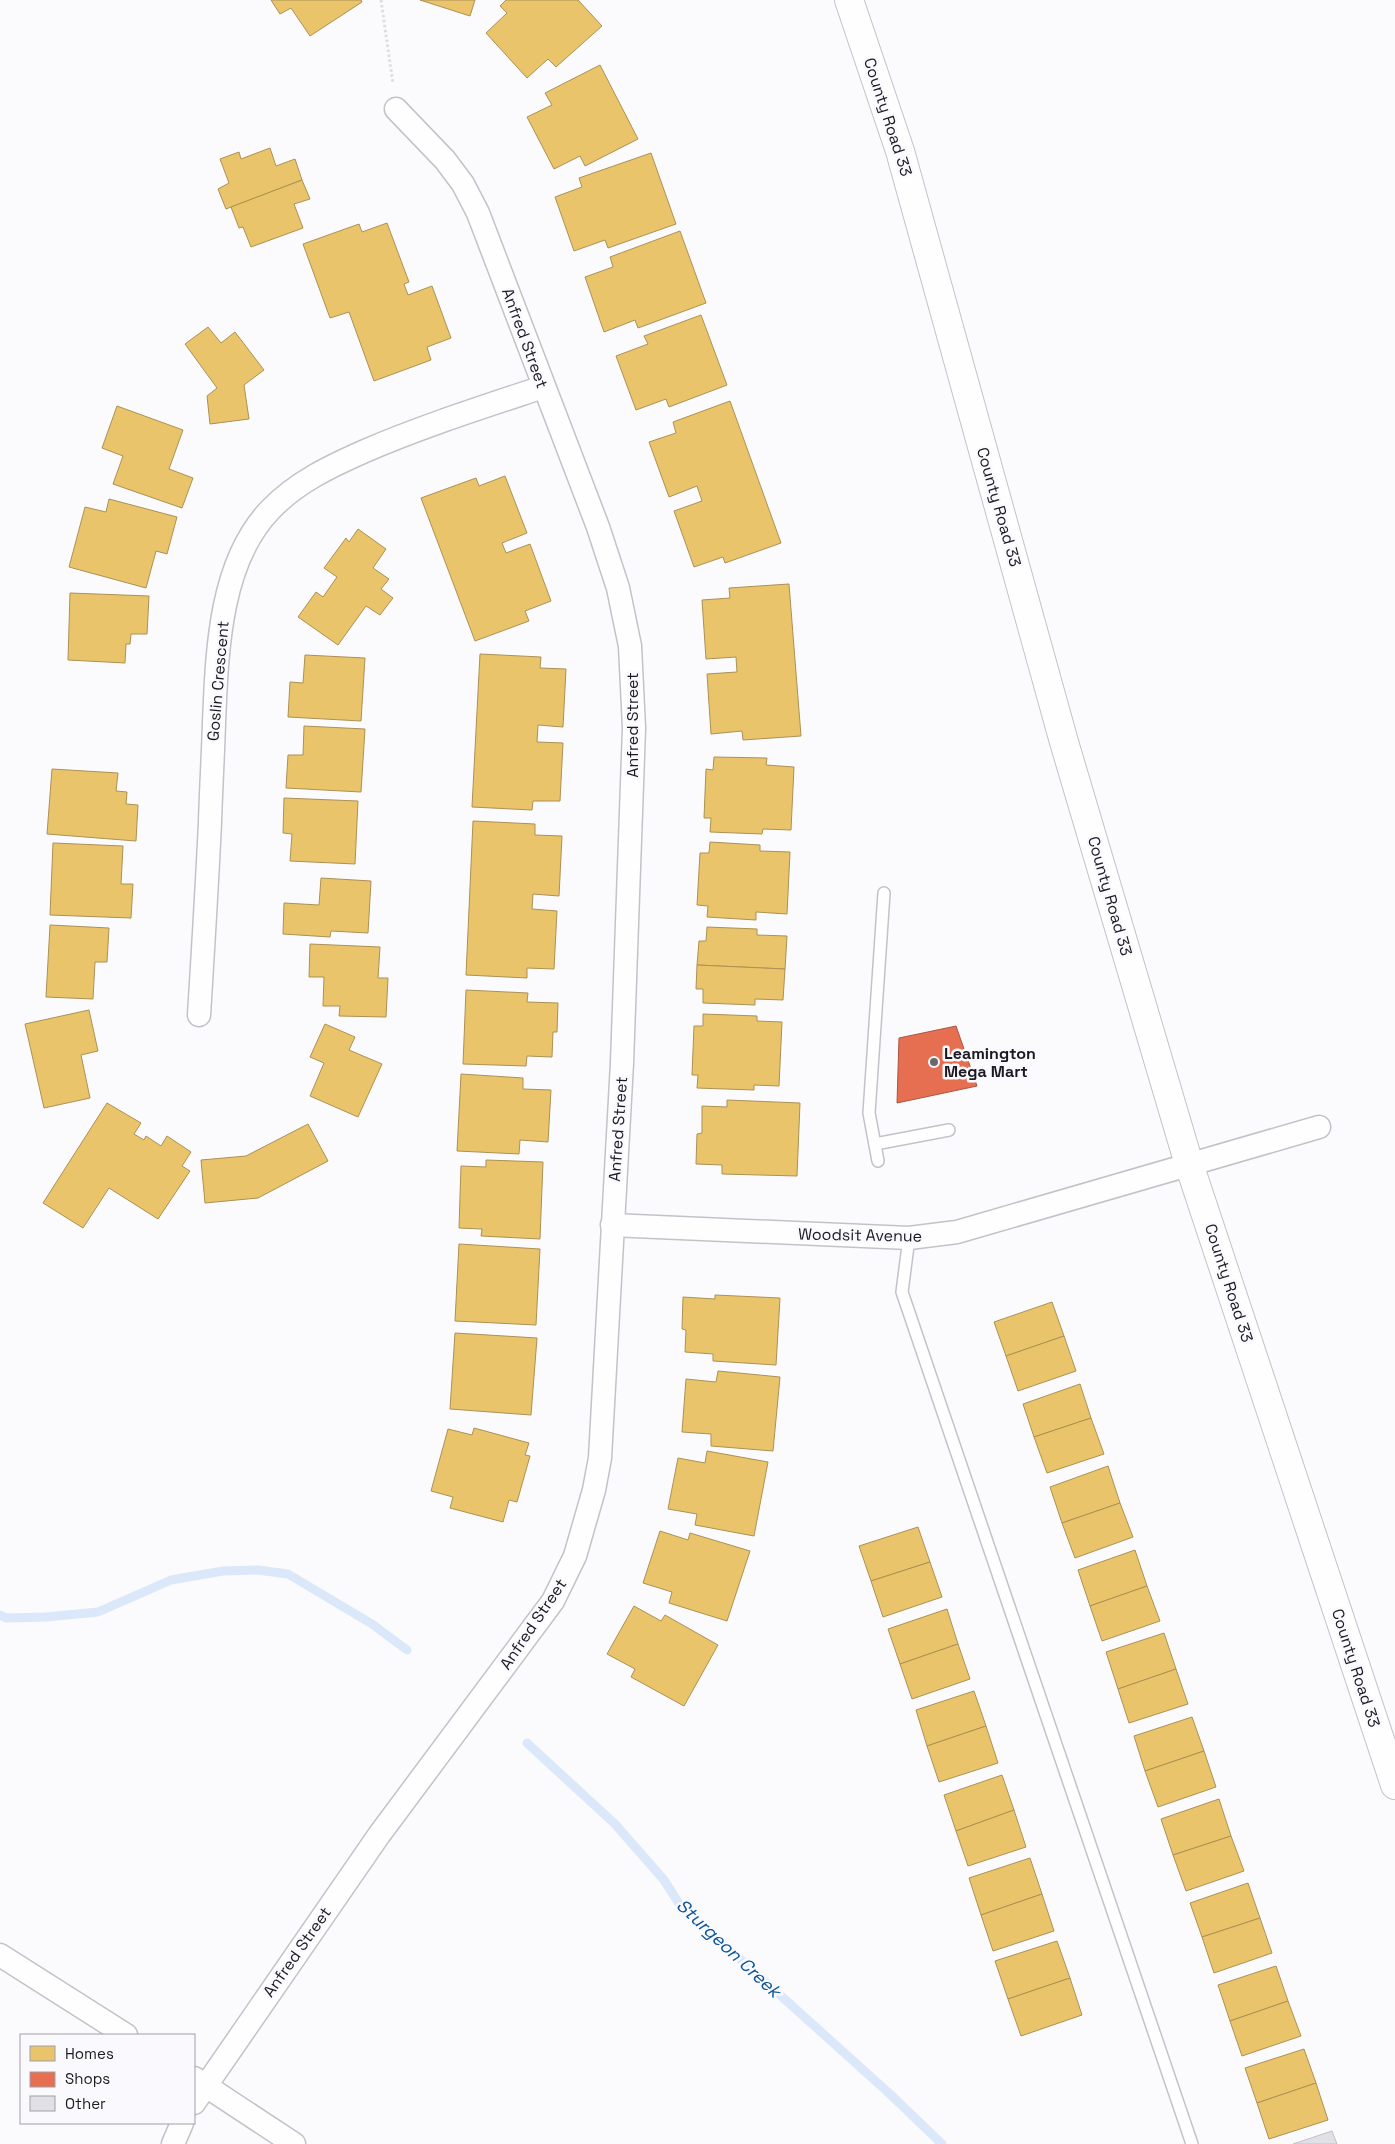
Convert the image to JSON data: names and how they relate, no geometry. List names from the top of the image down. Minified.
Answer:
{"streets":{"main road":["County Road 33"],"street":["Anfred Street","Goslin Crescent","Woodsit Avenue"]},"crossings":[["County Road 33","Woodsit Avenue"],["Anfred Street","Goslin Crescent"],["Anfred Street","Woodsit Avenue"]],"water":["Sturgeon Creek"],"places":["Leamington Mega Mart"],"legend":["Homes","Shops","Other"]}
